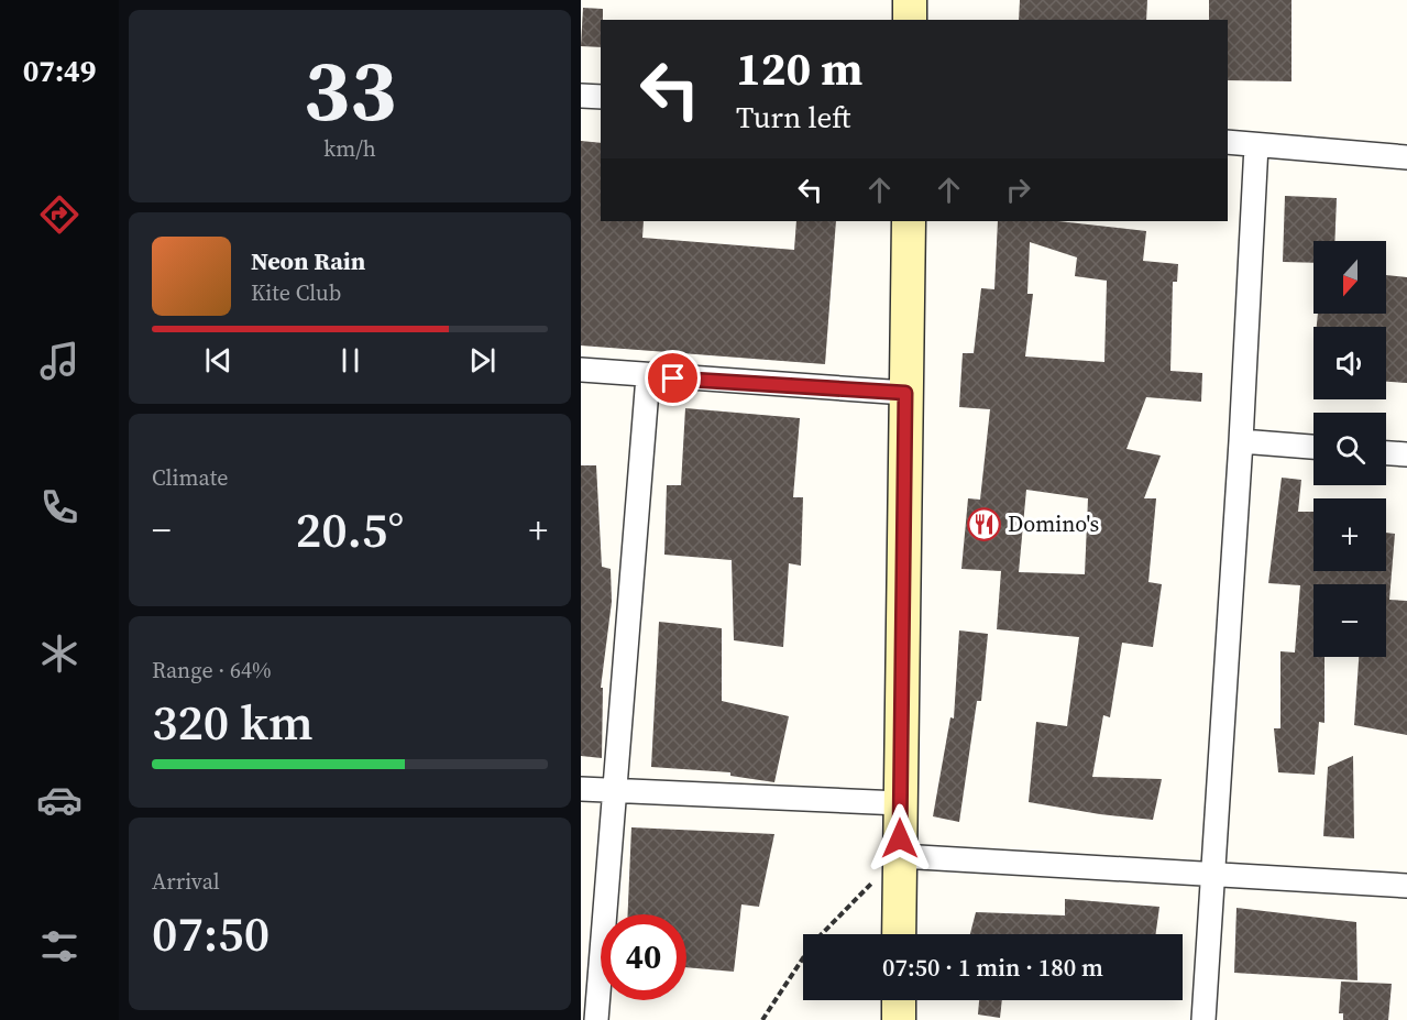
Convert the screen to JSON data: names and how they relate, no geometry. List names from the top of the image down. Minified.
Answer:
{"places":{"restaurant":["Domino's"]},"north":"bottom","page":{"tabs":"07:49","tile":[["33","km/h"],"Climate",["Range · 64%","320 km"],["Arrival","07:50"]],"turn":["120 m","Turn left"],"song":["Neon Rain","Kite Club"],"map_buttons":["+","−"],"heat":["−","20.5°","+"],"limit":"40","trip":"07:50 · 1 min · 180 m"}}
